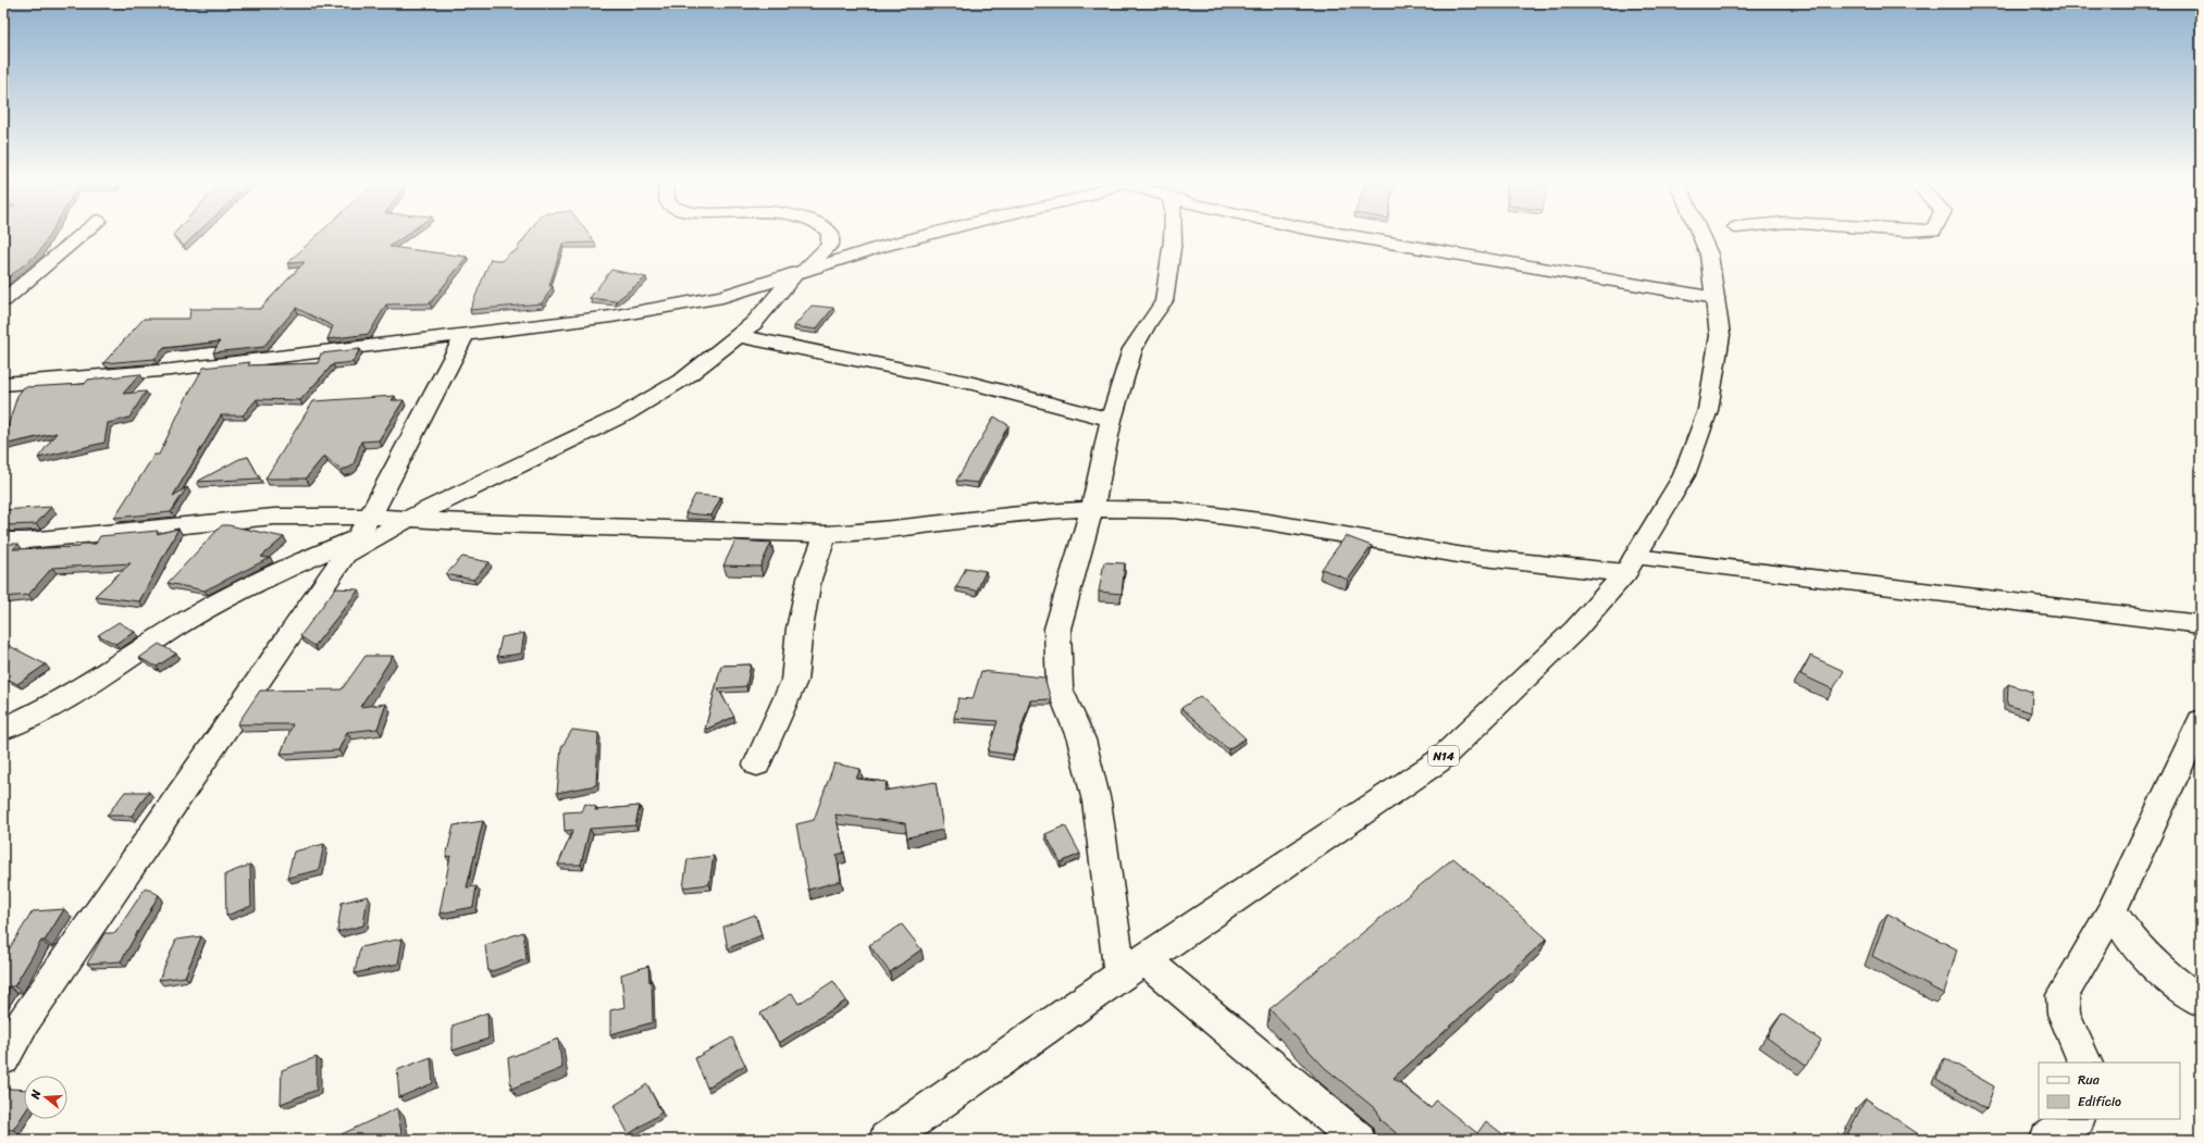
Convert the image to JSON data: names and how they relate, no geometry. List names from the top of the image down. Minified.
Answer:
{"streets":{"street":["N14"]},"legend":["Rua","Edifício"],"north":"left"}
